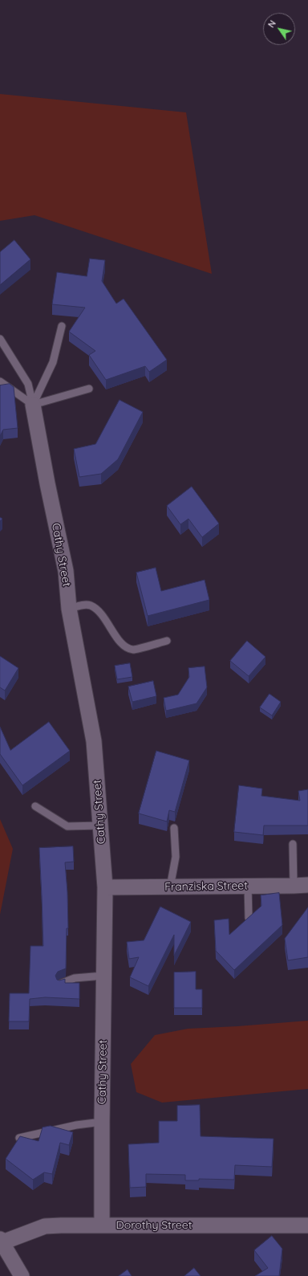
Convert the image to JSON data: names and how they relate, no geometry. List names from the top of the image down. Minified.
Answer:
{"streets":{"street":["Cathy Street","Franziska Street","Dorothy Street"]},"crossings":[["Cathy Street","Franziska Street"],["Cathy Street","Dorothy Street"]],"north":"top left"}
